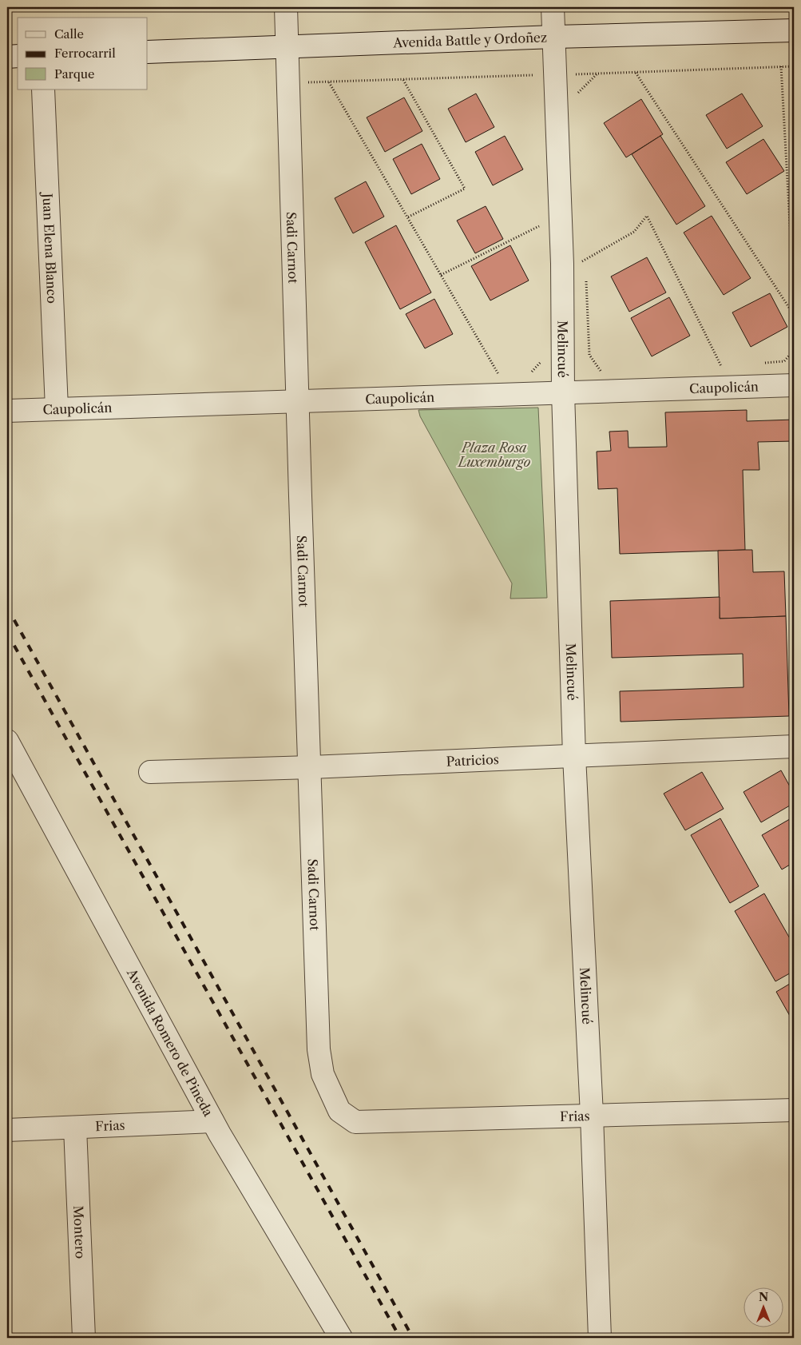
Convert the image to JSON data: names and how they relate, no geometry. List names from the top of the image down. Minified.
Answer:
{"streets":{"street":["Avenida Battle y Ordoñez","Sadi Carnot","Juan Elena Blanco","Melincué","Caupolicán","Patricios","Avenida Romero de Pineda","Frias","Montero"]},"crossings":[["Avenida Battle y Ordoñez","Sadi Carnot"],["Avenida Battle y Ordoñez","Melincué"],["Sadi Carnot","Caupolicán"],["Sadi Carnot","Patricios"],["Sadi Carnot","Frias"],["Juan Elena Blanco","Caupolicán"],["Melincué","Caupolicán"],["Melincué","Patricios"],["Melincué","Frias"],["Avenida Romero de Pineda","Frias"],["Frias","Montero"]],"parks":["Plaza Rosa Luxemburgo"],"legend":["Calle","Ferrocarril","Parque"],"north":"top"}
